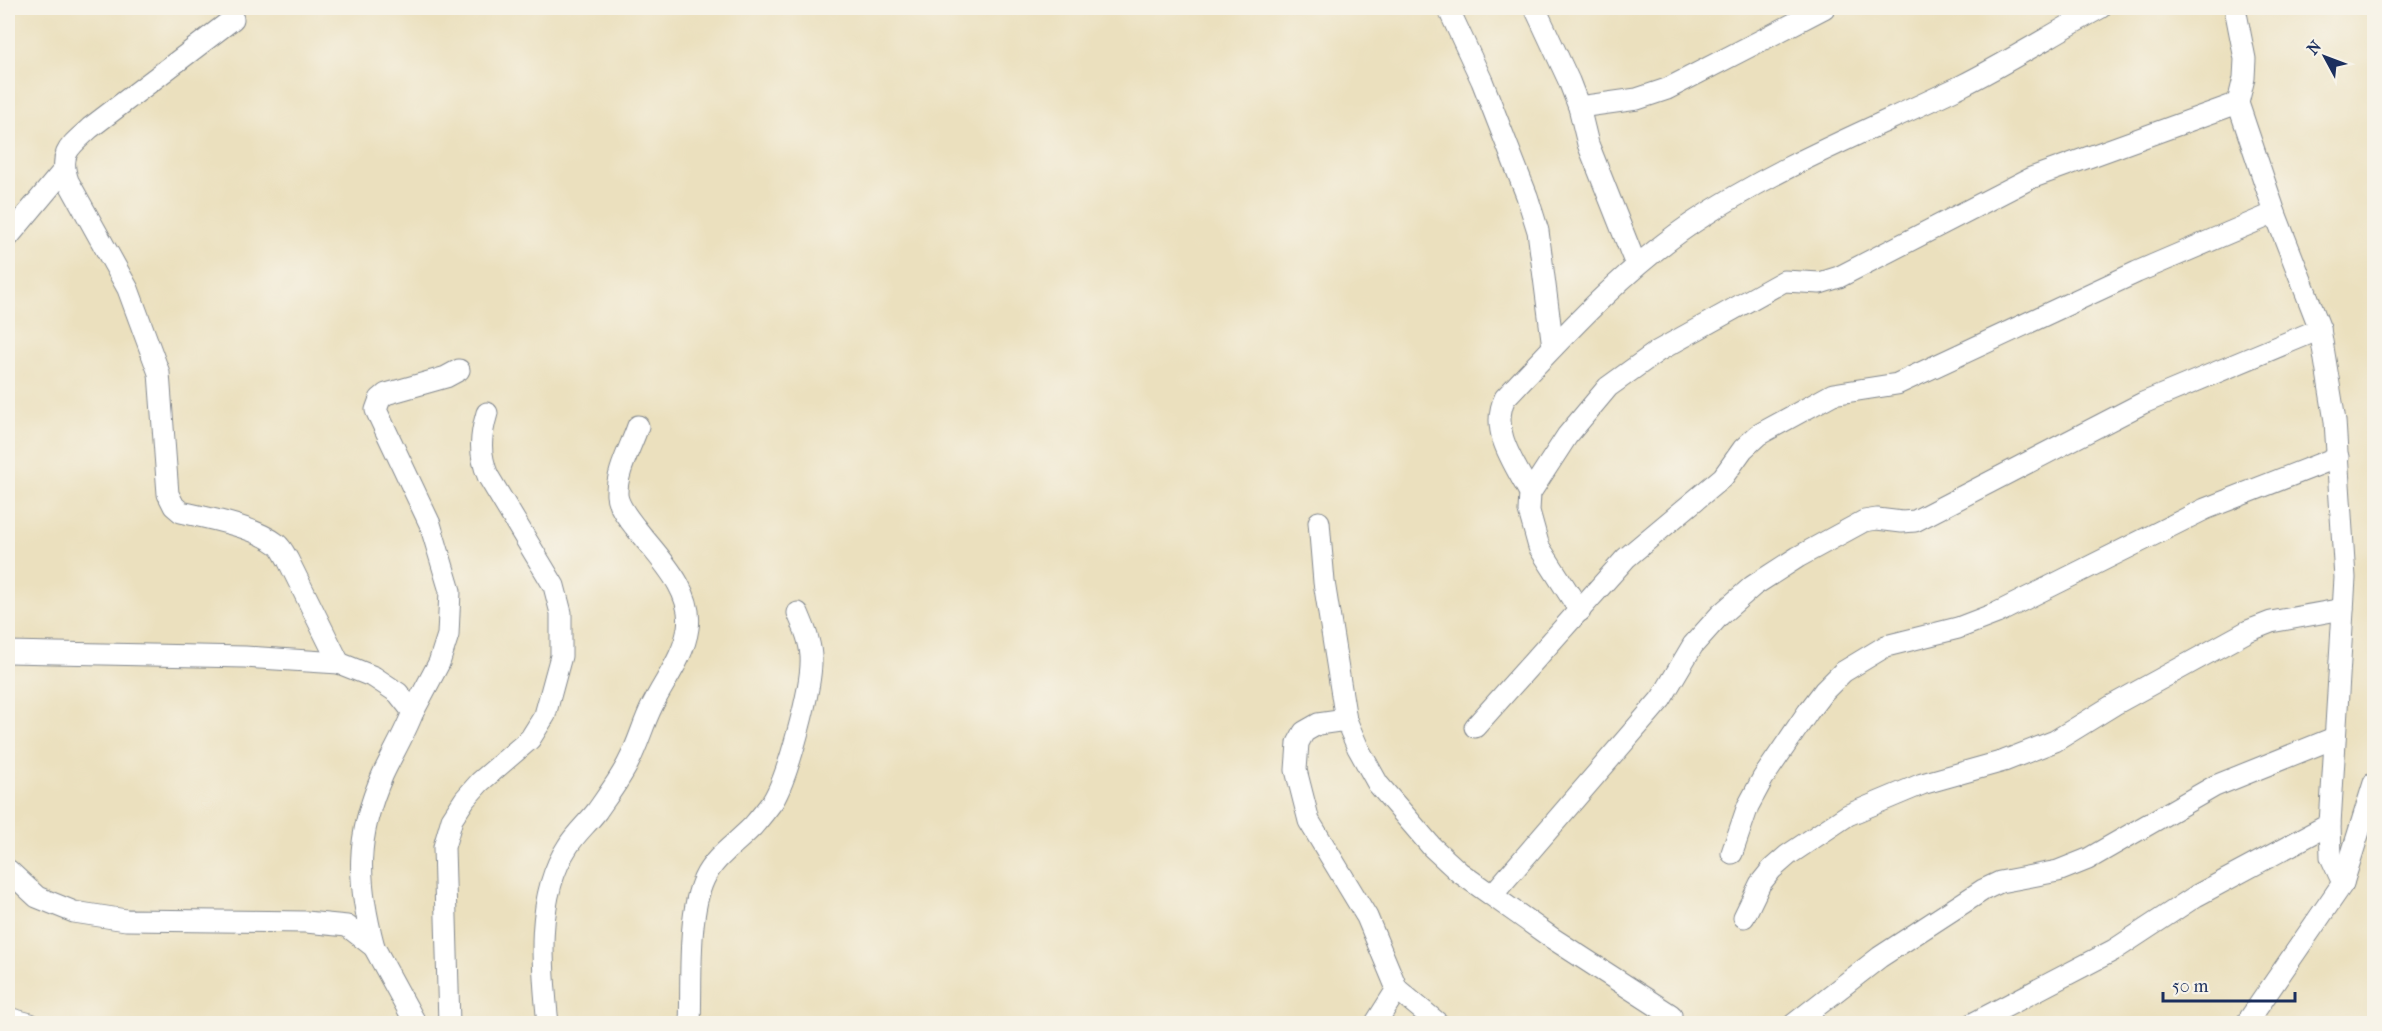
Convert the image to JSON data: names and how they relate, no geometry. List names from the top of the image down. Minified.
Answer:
{"scale_bar":"50 m","north":"top left"}
